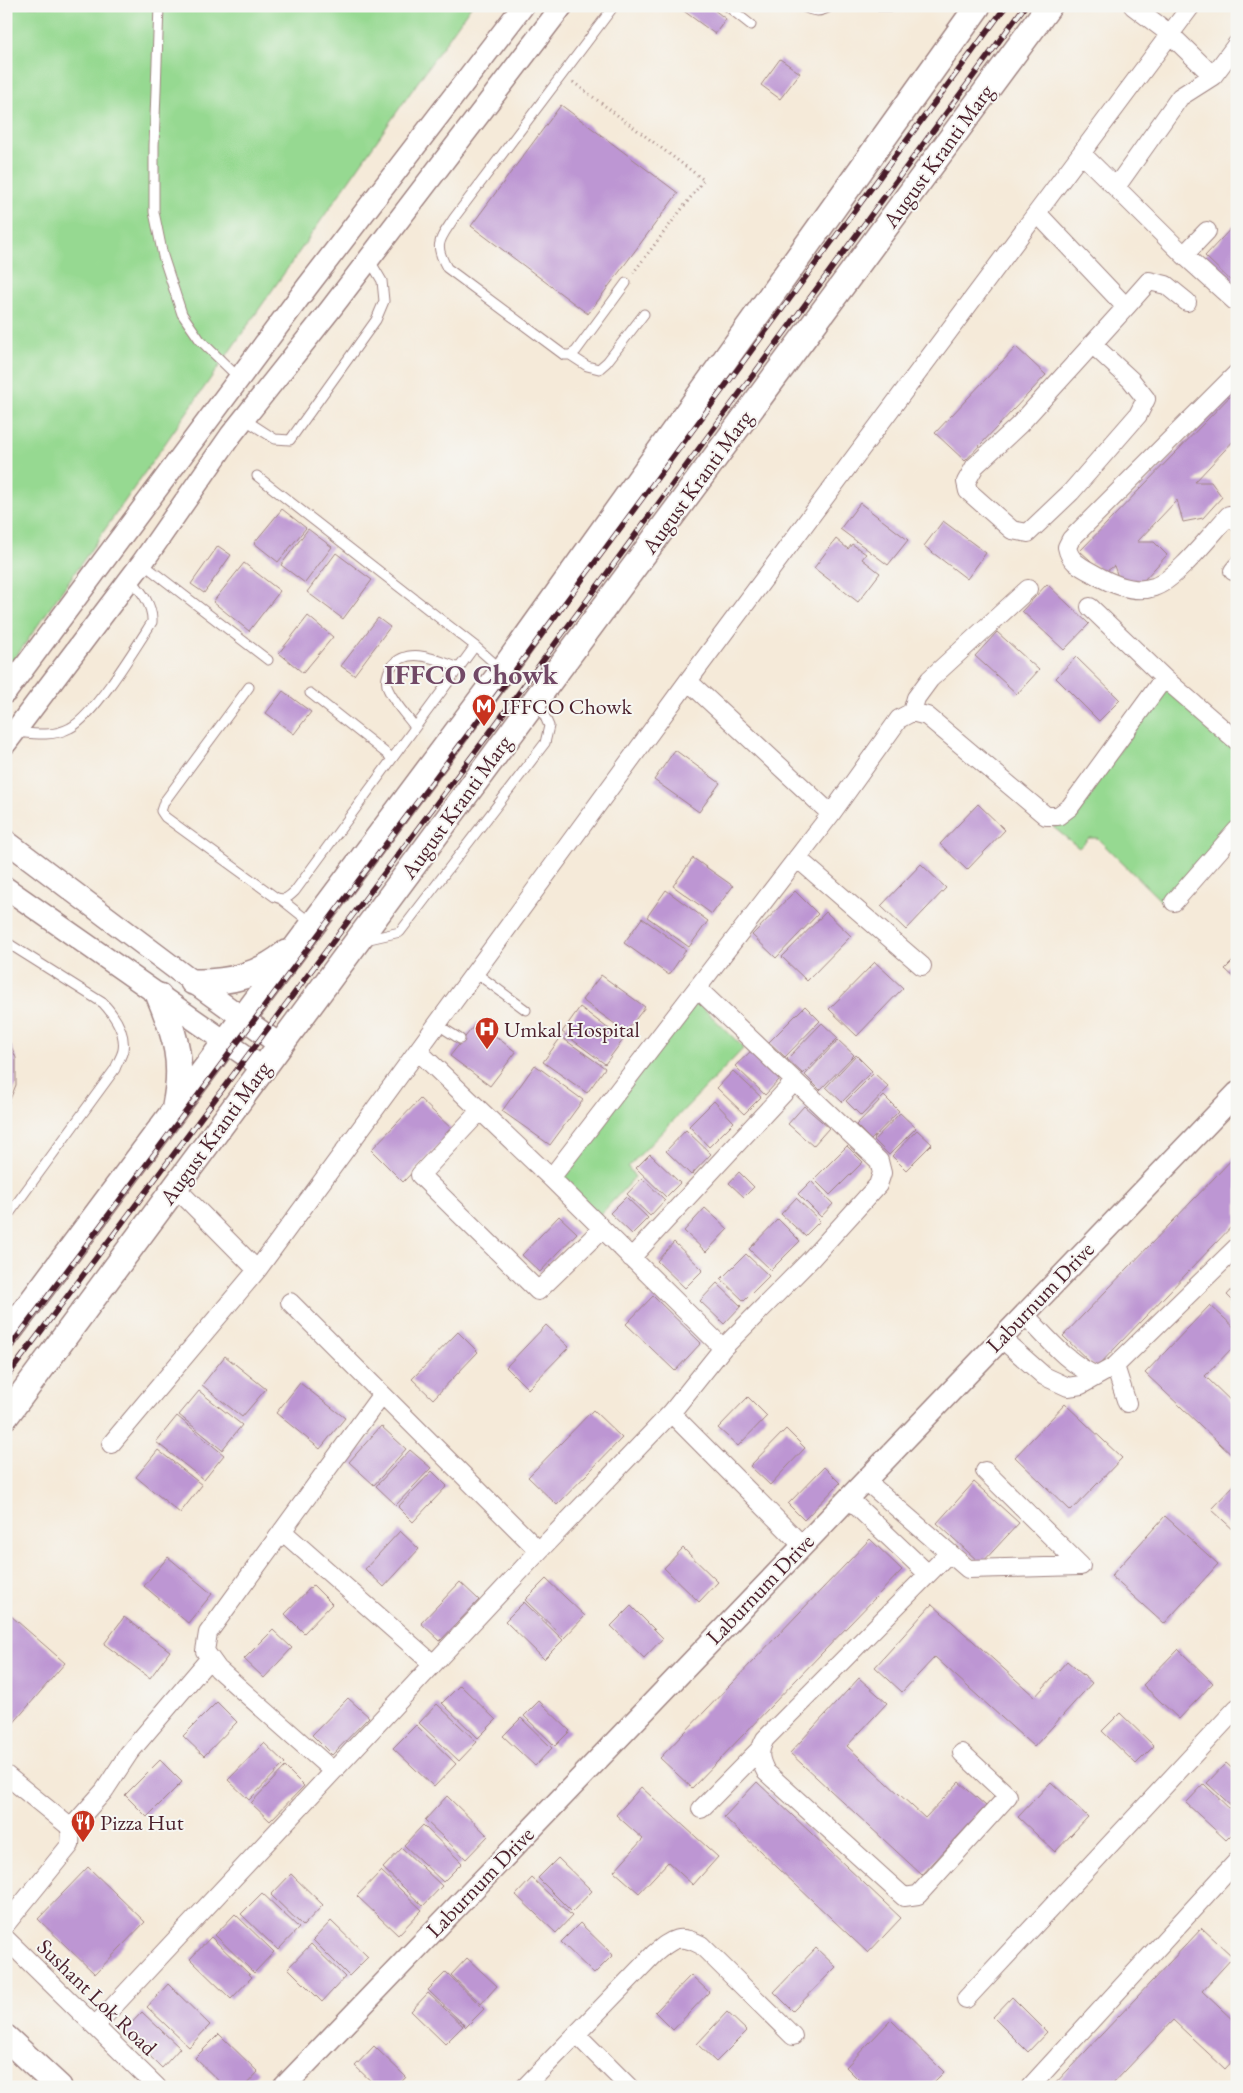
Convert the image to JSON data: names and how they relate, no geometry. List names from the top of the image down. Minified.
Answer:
{"streets":{"main road":["August Kranti Marg"],"street":["Laburnum Drive","Sushant Lok Road"]},"districts":["IFFCO Chowk"],"places":{"metro station":["IFFCO Chowk"],"hospital":["Umkal Hospital"],"restaurant":["Pizza Hut"]}}
